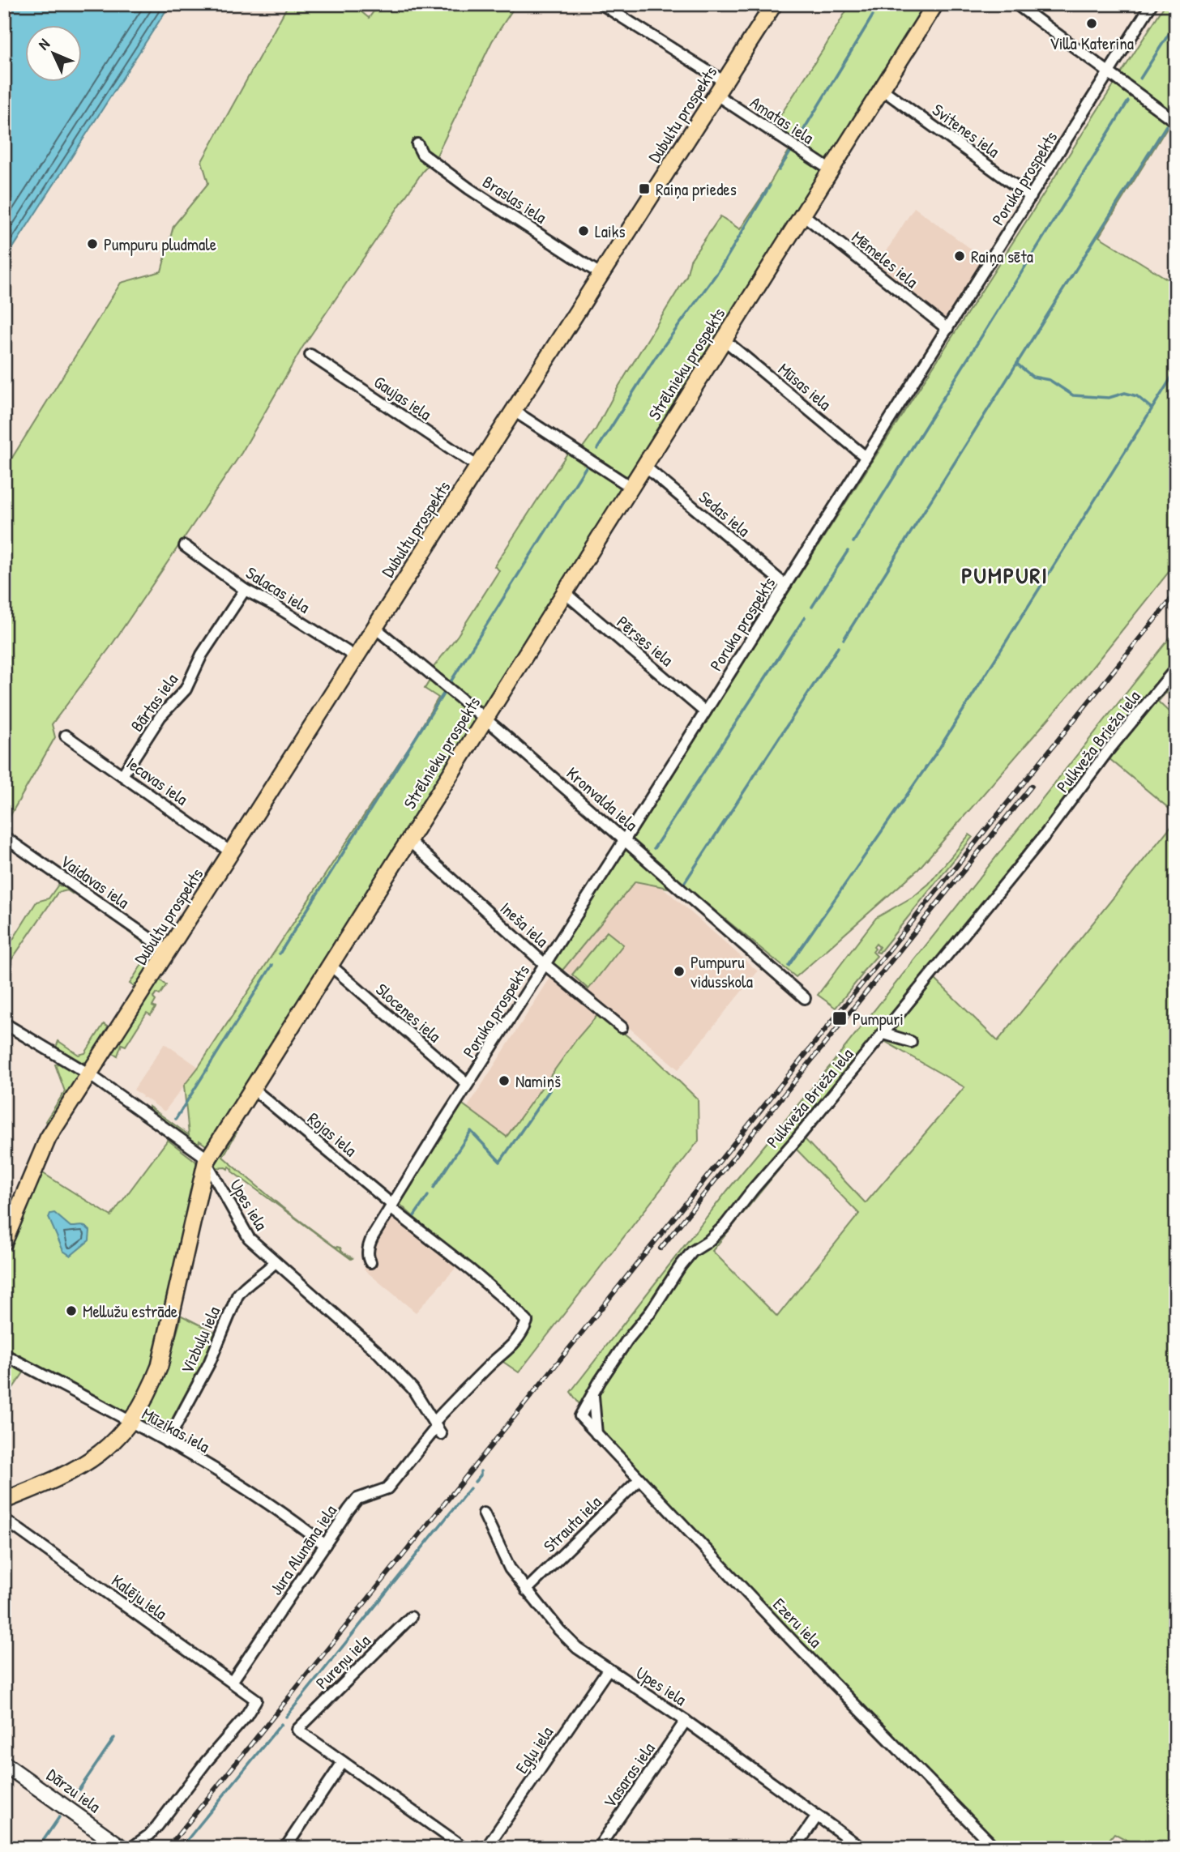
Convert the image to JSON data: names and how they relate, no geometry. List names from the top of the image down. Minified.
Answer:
{"streets":{"main road":["Dubultu prospekts","Strēlnieku prospekts","Dārzu iela"],"street":["Amatas iela","Svitenes iela","Poruka prospekts","Braslas iela","Mēmeles iela","Mūsas iela","Gaujas iela","Sedas iela","Salacas iela","Pērses iela","Bārtas iela","Pulkveža Brieža iela","Iecavas iela","Kronvalda iela","Vaidavas iela","Ineša iela","Slocenes iela","Rojas iela","Upes iela","Vizbuļu iela","Mūzikas iela","Strauta iela","Jura Alunāna iela","Kalēju iela","Ezeru iela","Pureņu iela","Egļu iela","Vasaras iela"]},"crossings":[["Dubultu prospekts","Amatas iela"],["Dubultu prospekts","Braslas iela"],["Dubultu prospekts","Gaujas iela"],["Dubultu prospekts","Salacas iela"],["Dubultu prospekts","Iecavas iela"],["Dubultu prospekts","Kronvalda iela"],["Dubultu prospekts","Vaidavas iela"],["Dubultu prospekts","Upes iela"],["Amatas iela","Strēlnieku prospekts"],["Svitenes iela","Poruka prospekts"],["Svitenes iela","Strēlnieku prospekts"],["Poruka prospekts","Mēmeles iela"],["Poruka prospekts","Mūsas iela"],["Poruka prospekts","Sedas iela"],["Poruka prospekts","Pērses iela"],["Poruka prospekts","Kronvalda iela"],["Poruka prospekts","Ineša iela"],["Poruka prospekts","Slocenes iela"],["Poruka prospekts","Rojas iela"],["Mēmeles iela","Strēlnieku prospekts"],["Strēlnieku prospekts","Mūsas iela"],["Strēlnieku prospekts","Sedas iela"],["Strēlnieku prospekts","Pērses iela"],["Strēlnieku prospekts","Kronvalda iela"],["Strēlnieku prospekts","Ineša iela"],["Strēlnieku prospekts","Slocenes iela"],["Strēlnieku prospekts","Rojas iela"],["Strēlnieku prospekts","Upes iela"],["Strēlnieku prospekts","Mūzikas iela"],["Salacas iela","Bārtas iela"],["Bārtas iela","Iecavas iela"],["Pulkveža Brieža iela","Ezeru iela"],["Rojas iela","Jura Alunāna iela"],["Upes iela","Vizbuļu iela"],["Upes iela","Strauta iela"],["Upes iela","Jura Alunāna iela"],["Upes iela","Egļu iela"],["Upes iela","Vasaras iela"],["Vizbuļu iela","Mūzikas iela"],["Mūzikas iela","Jura Alunāna iela"],["Strauta iela","Ezeru iela"],["Jura Alunāna iela","Kalēju iela"]],"districts":["PUMPURI"],"places":{"other":["Villa Katerina","Laiks","Pumpuru pludmale","Raiņa sēta","Pumpuru vidusskola","Namiņš","Mellužu estrāde"],"transit":["Raiņa priedes","Pumpuri"]},"north":"top left"}
